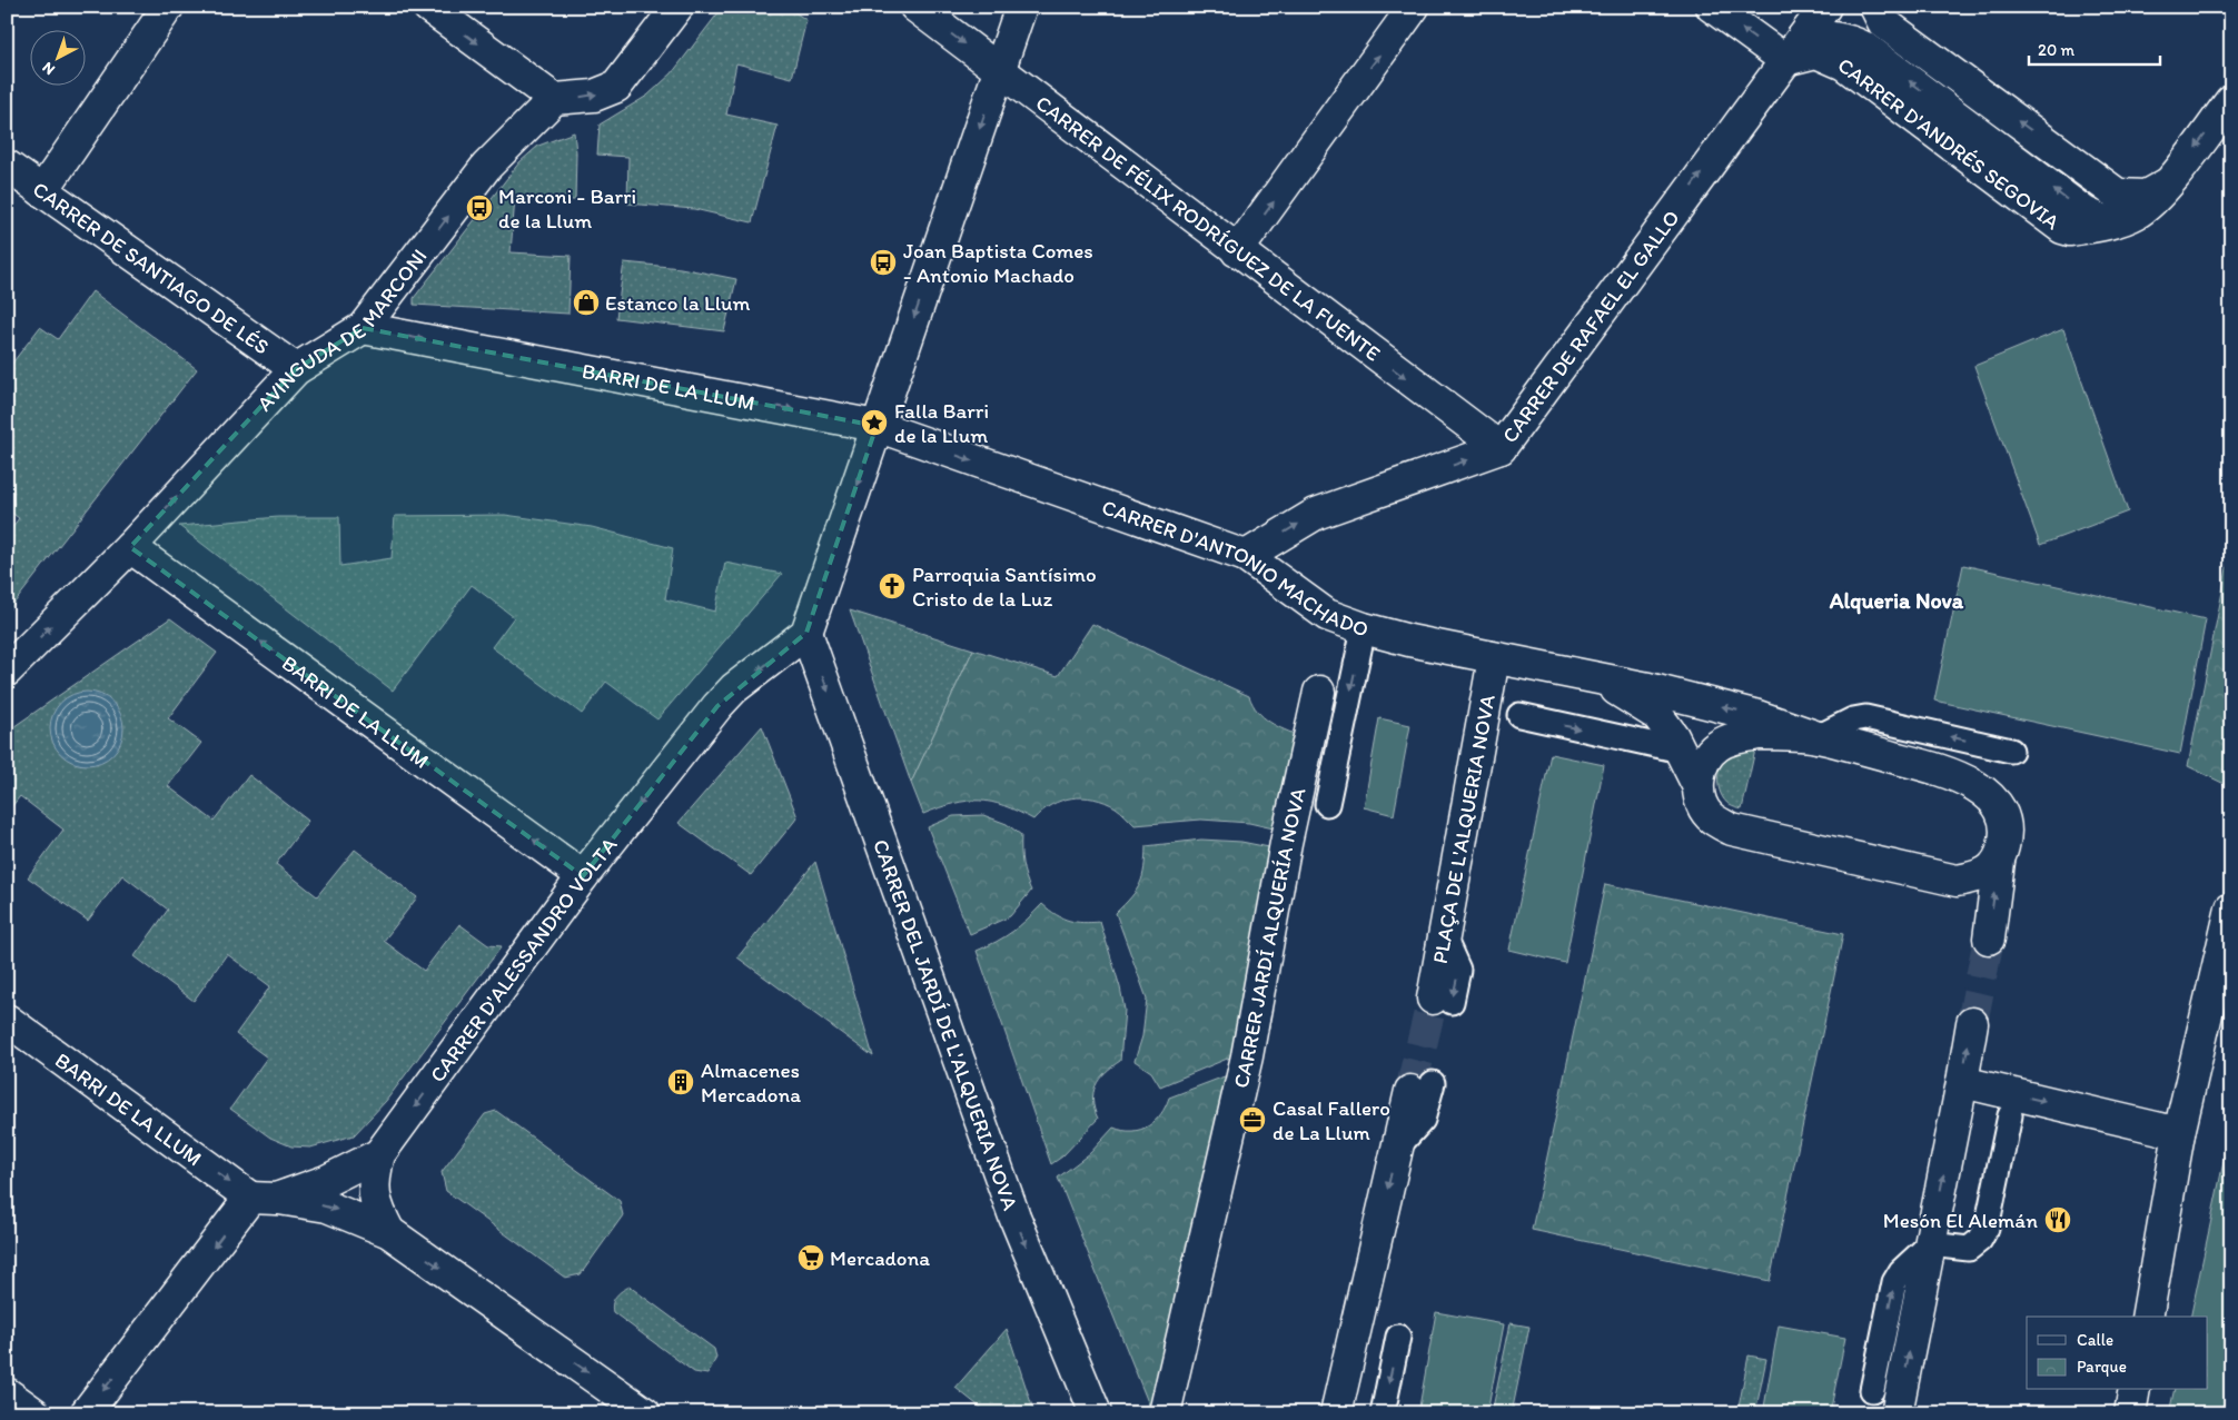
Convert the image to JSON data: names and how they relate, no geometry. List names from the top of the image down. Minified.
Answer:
{"streets":{"street":["CARRER D'ANDRÉS SEGOVIA","CARRER DE FÉLIX RODRÍGUEZ DE LA FUENTE","CARRER DE SANTIAGO DE LÉS","CARRER DE RAFAEL EL GALLO","AVINGUDA DE MARCONI","BARRI DE LA LLUM","CARRER D'ANTONIO MACHADO","PLAÇA DE L'ALQUERIA NOVA","CARRER JARDÍ ALQUERÍA NOVA","CARRER D'ALESSANDRO VOLTA","CARRER DEL JARDÍ DE L'ALQUERIA NOVA"]},"crossings":[["CARRER D'ANDRÉS SEGOVIA","CARRER DE RAFAEL EL GALLO"],["CARRER DE FÉLIX RODRÍGUEZ DE LA FUENTE","CARRER DE RAFAEL EL GALLO"],["CARRER DE SANTIAGO DE LÉS","AVINGUDA DE MARCONI"],["CARRER DE RAFAEL EL GALLO","CARRER D'ANTONIO MACHADO"],["AVINGUDA DE MARCONI","BARRI DE LA LLUM"],["BARRI DE LA LLUM","CARRER D'ANTONIO MACHADO"],["BARRI DE LA LLUM","CARRER D'ALESSANDRO VOLTA"],["CARRER D'ANTONIO MACHADO","PLAÇA DE L'ALQUERIA NOVA"],["CARRER D'ALESSANDRO VOLTA","CARRER DEL JARDÍ DE L'ALQUERIA NOVA"]],"one_way":["CARRER DE FÉLIX RODRÍGUEZ DE LA FUENTE","CARRER DE RAFAEL EL GALLO","AVINGUDA DE MARCONI","PLAÇA DE L'ALQUERIA NOVA","CARRER D'ALESSANDRO VOLTA","CARRER DEL JARDÍ DE L'ALQUERIA NOVA"],"districts":["Alqueria Nova"],"places":{"bus stop":["Marconi - Barri de la Llum","Joan Baptista Comes - Antonio Machado"],"shop":["Estanco la Llum"],"place":["Falla Barri de la Llum"],"church":["Parroquia Santísimo Cristo de la Luz"],"building":["Almacenes Mercadona"],"office":["Casal Fallero de La Llum"],"restaurant":["Mesón El Alemán"],"supermarket":["Mercadona"]},"legend":["Calle","Parque"],"scale_bar":"20 m","north":"bottom left"}
